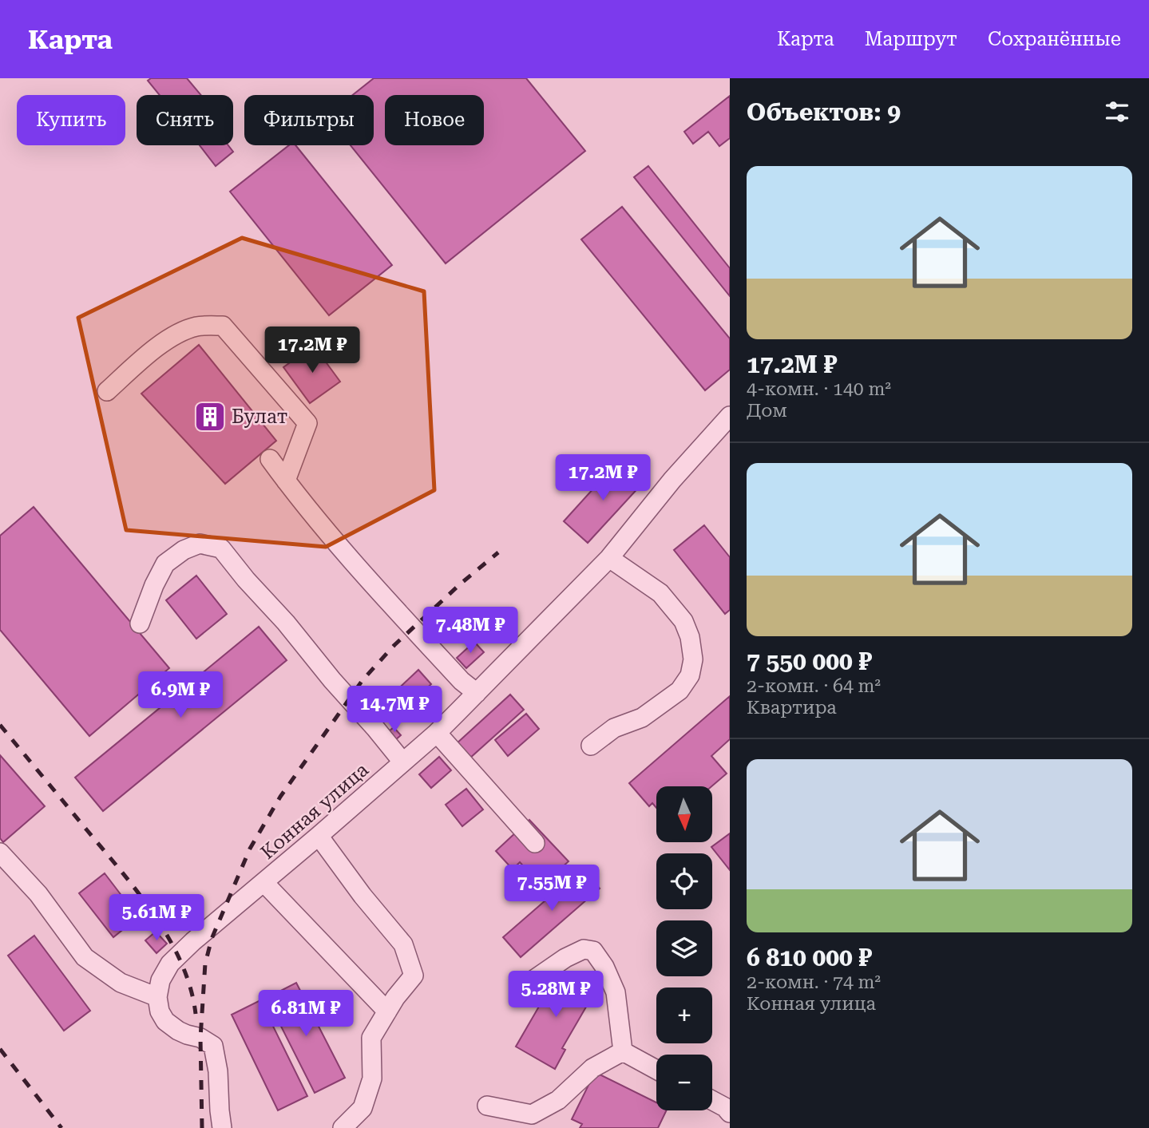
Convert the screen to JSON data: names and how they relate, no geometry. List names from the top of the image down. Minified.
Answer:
{"streets":{"street":["Конная улица"]},"places":{"building":["Булат"]},"north":"bottom","page":{"header":"Карта","nav":["Карта","Маршрут","Сохранённые"],"heading":"Объектов: 9","chip":["Купить","Снять","Фильтры","Новое"],"list":[{"name":"17.2M ₽","note":"4-комн. · 140 m² · Дом"},{"name":"7 550 000 ₽","note":"2-комн. · 64 m² · Квартира"},{"name":"6 810 000 ₽","note":"2-комн. · 74 m² · Конная улица"}],"price":["17.2M ₽","17.2M ₽","7.48M ₽","6.9M ₽","14.7M ₽","7.55M ₽","5.61M ₽","5.28M ₽","6.81M ₽"],"map_buttons":["+","−"]}}
